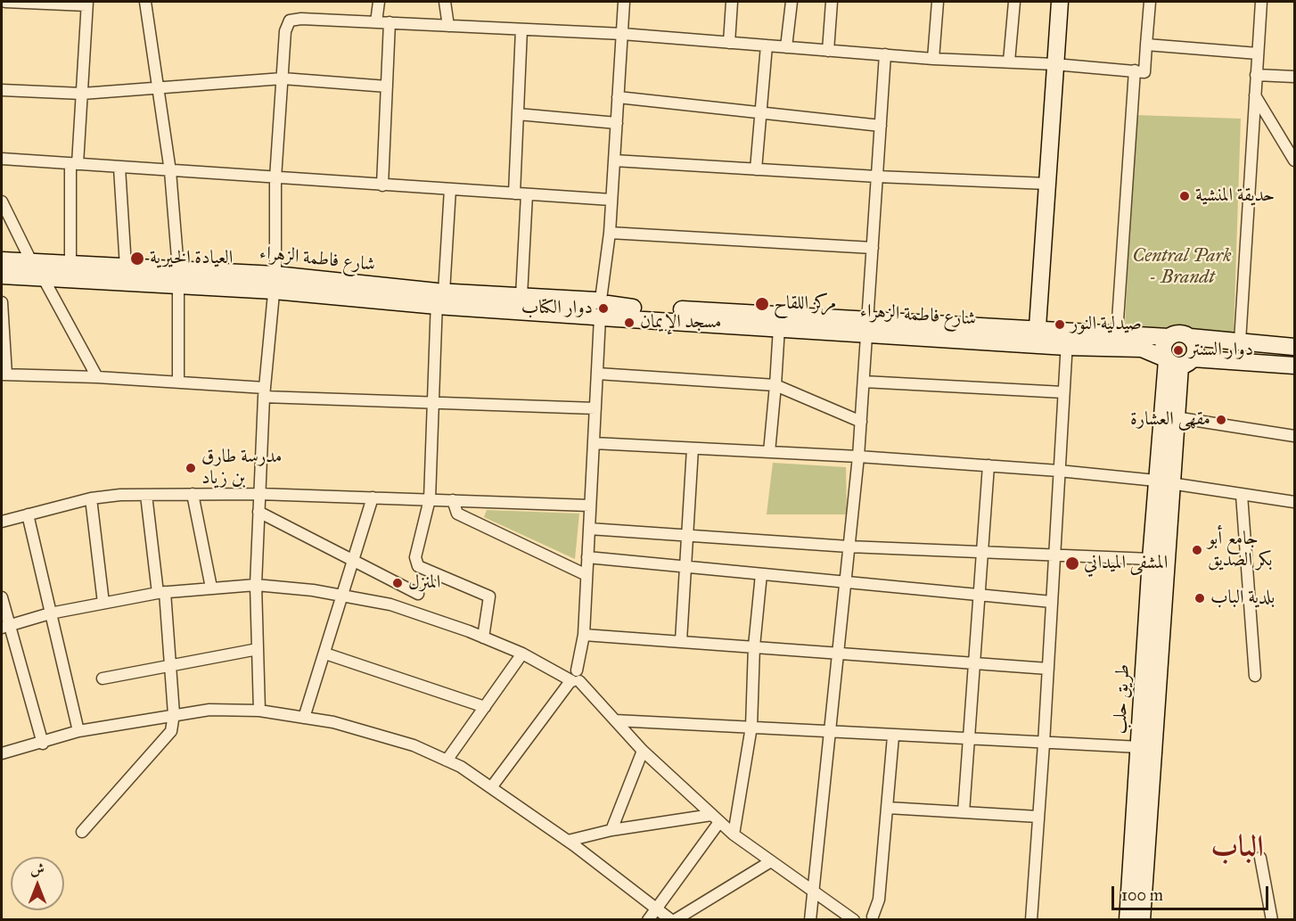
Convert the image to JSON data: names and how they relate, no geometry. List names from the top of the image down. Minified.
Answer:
{"streets":{"main road":["شارع فاطمة الزهراء","طريق حلب"]},"districts":["الباب"],"parks":["Central Park - Brandt"],"places":["حديقة المنشية","العيادة الخيرية","مركز اللقاح","دوار الكتاب","مسجد الإيمان","صيدلية النور","دوار السنتر","مقهى العشارة","مدرسة طارق بن زياد","جامع أبو بكر الصديق","المشفى الميداني","المنزل","بلدية الباب"],"scale_bar":"100 m","north":"top"}
